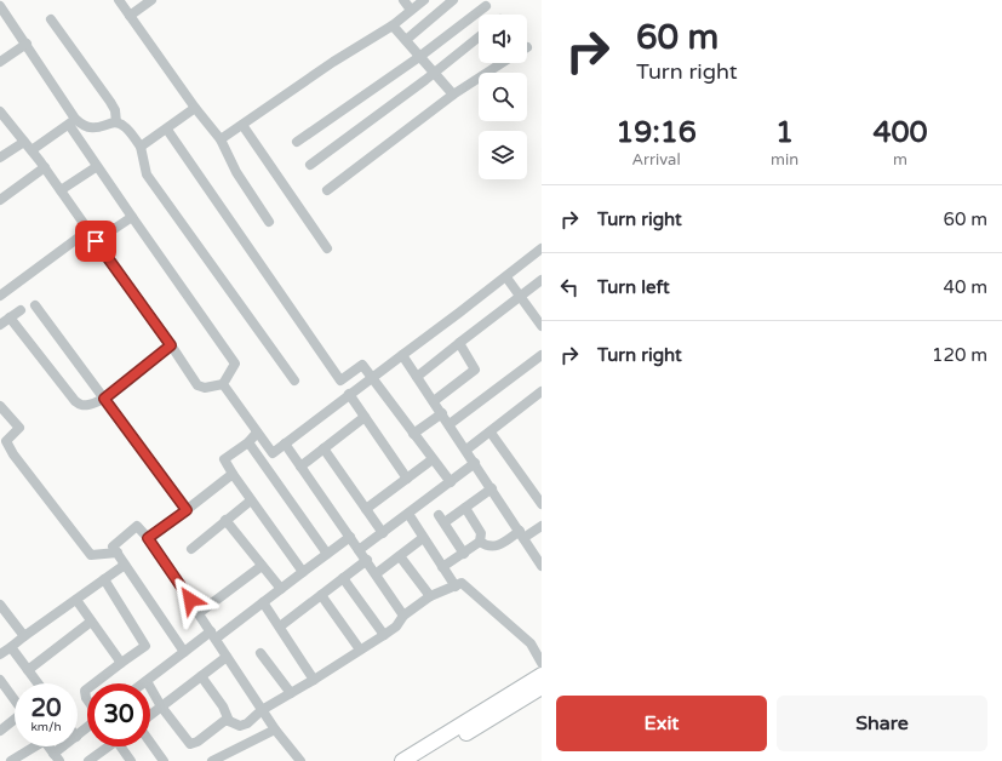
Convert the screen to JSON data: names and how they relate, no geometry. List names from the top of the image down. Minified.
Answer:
{"page":{"turn":["60 m","Turn right"],"eta":["19:16","Arrival","1","min","400","m"],"list":[{"name":"Turn right","value":"60 m"},{"name":"Turn left","value":"40 m"},{"name":"Turn right","value":"120 m"}],"speed":"20 km/h","limit":"30","buttons":["Exit","Share"]}}
